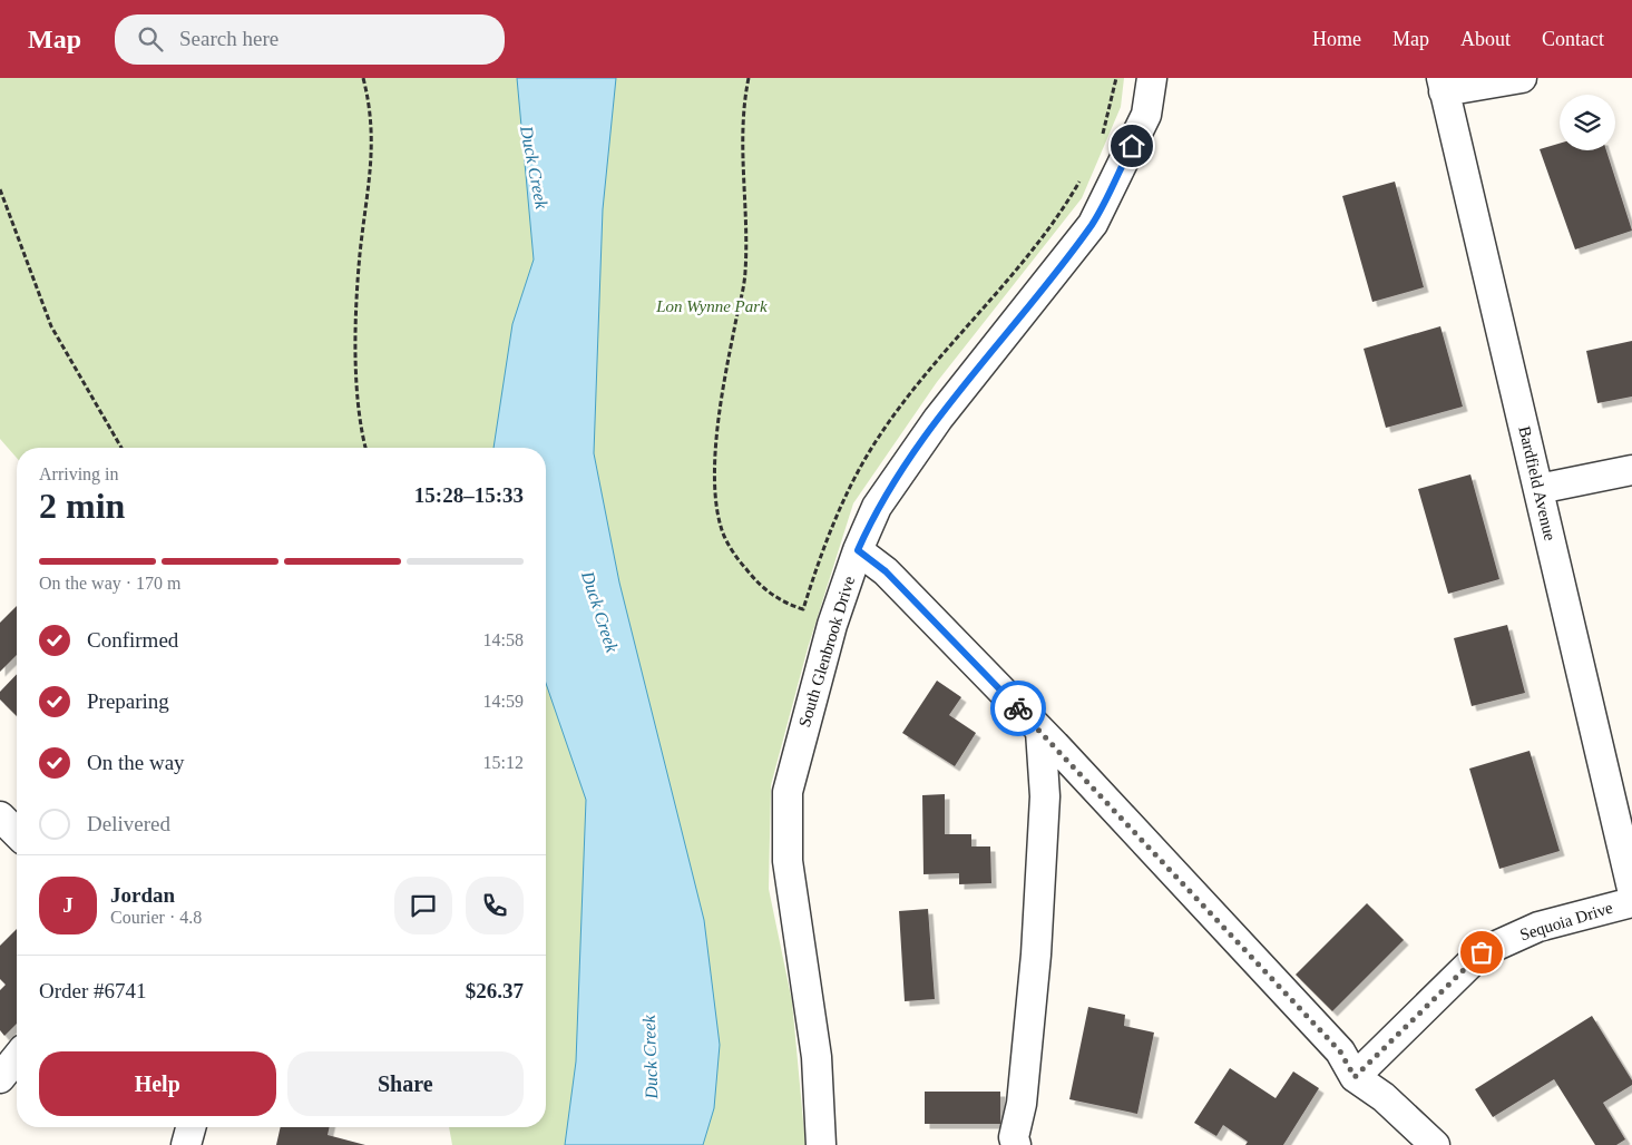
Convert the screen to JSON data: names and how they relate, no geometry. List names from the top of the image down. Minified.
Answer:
{"streets":{"street":["Bardfield Avenue","South Glenbrook Drive","Sequoia Drive"]},"water":["Duck Creek"],"parks":["Lon Wynne Park"],"page":{"header":"Map","search":"Search here","nav":["Home","Map","About","Contact"],"heading":["2 min","Arriving in","15:28–15:33"],"panel":["Jordan","Courier · 4.8","Order #6741","$26.37"],"bar":"On the way · 170 m","list":[["Confirmed","14:58"],["Preparing","14:59"],["On the way","15:12"],"Delivered"],"round":"J","buttons":["Help","Share"]}}
